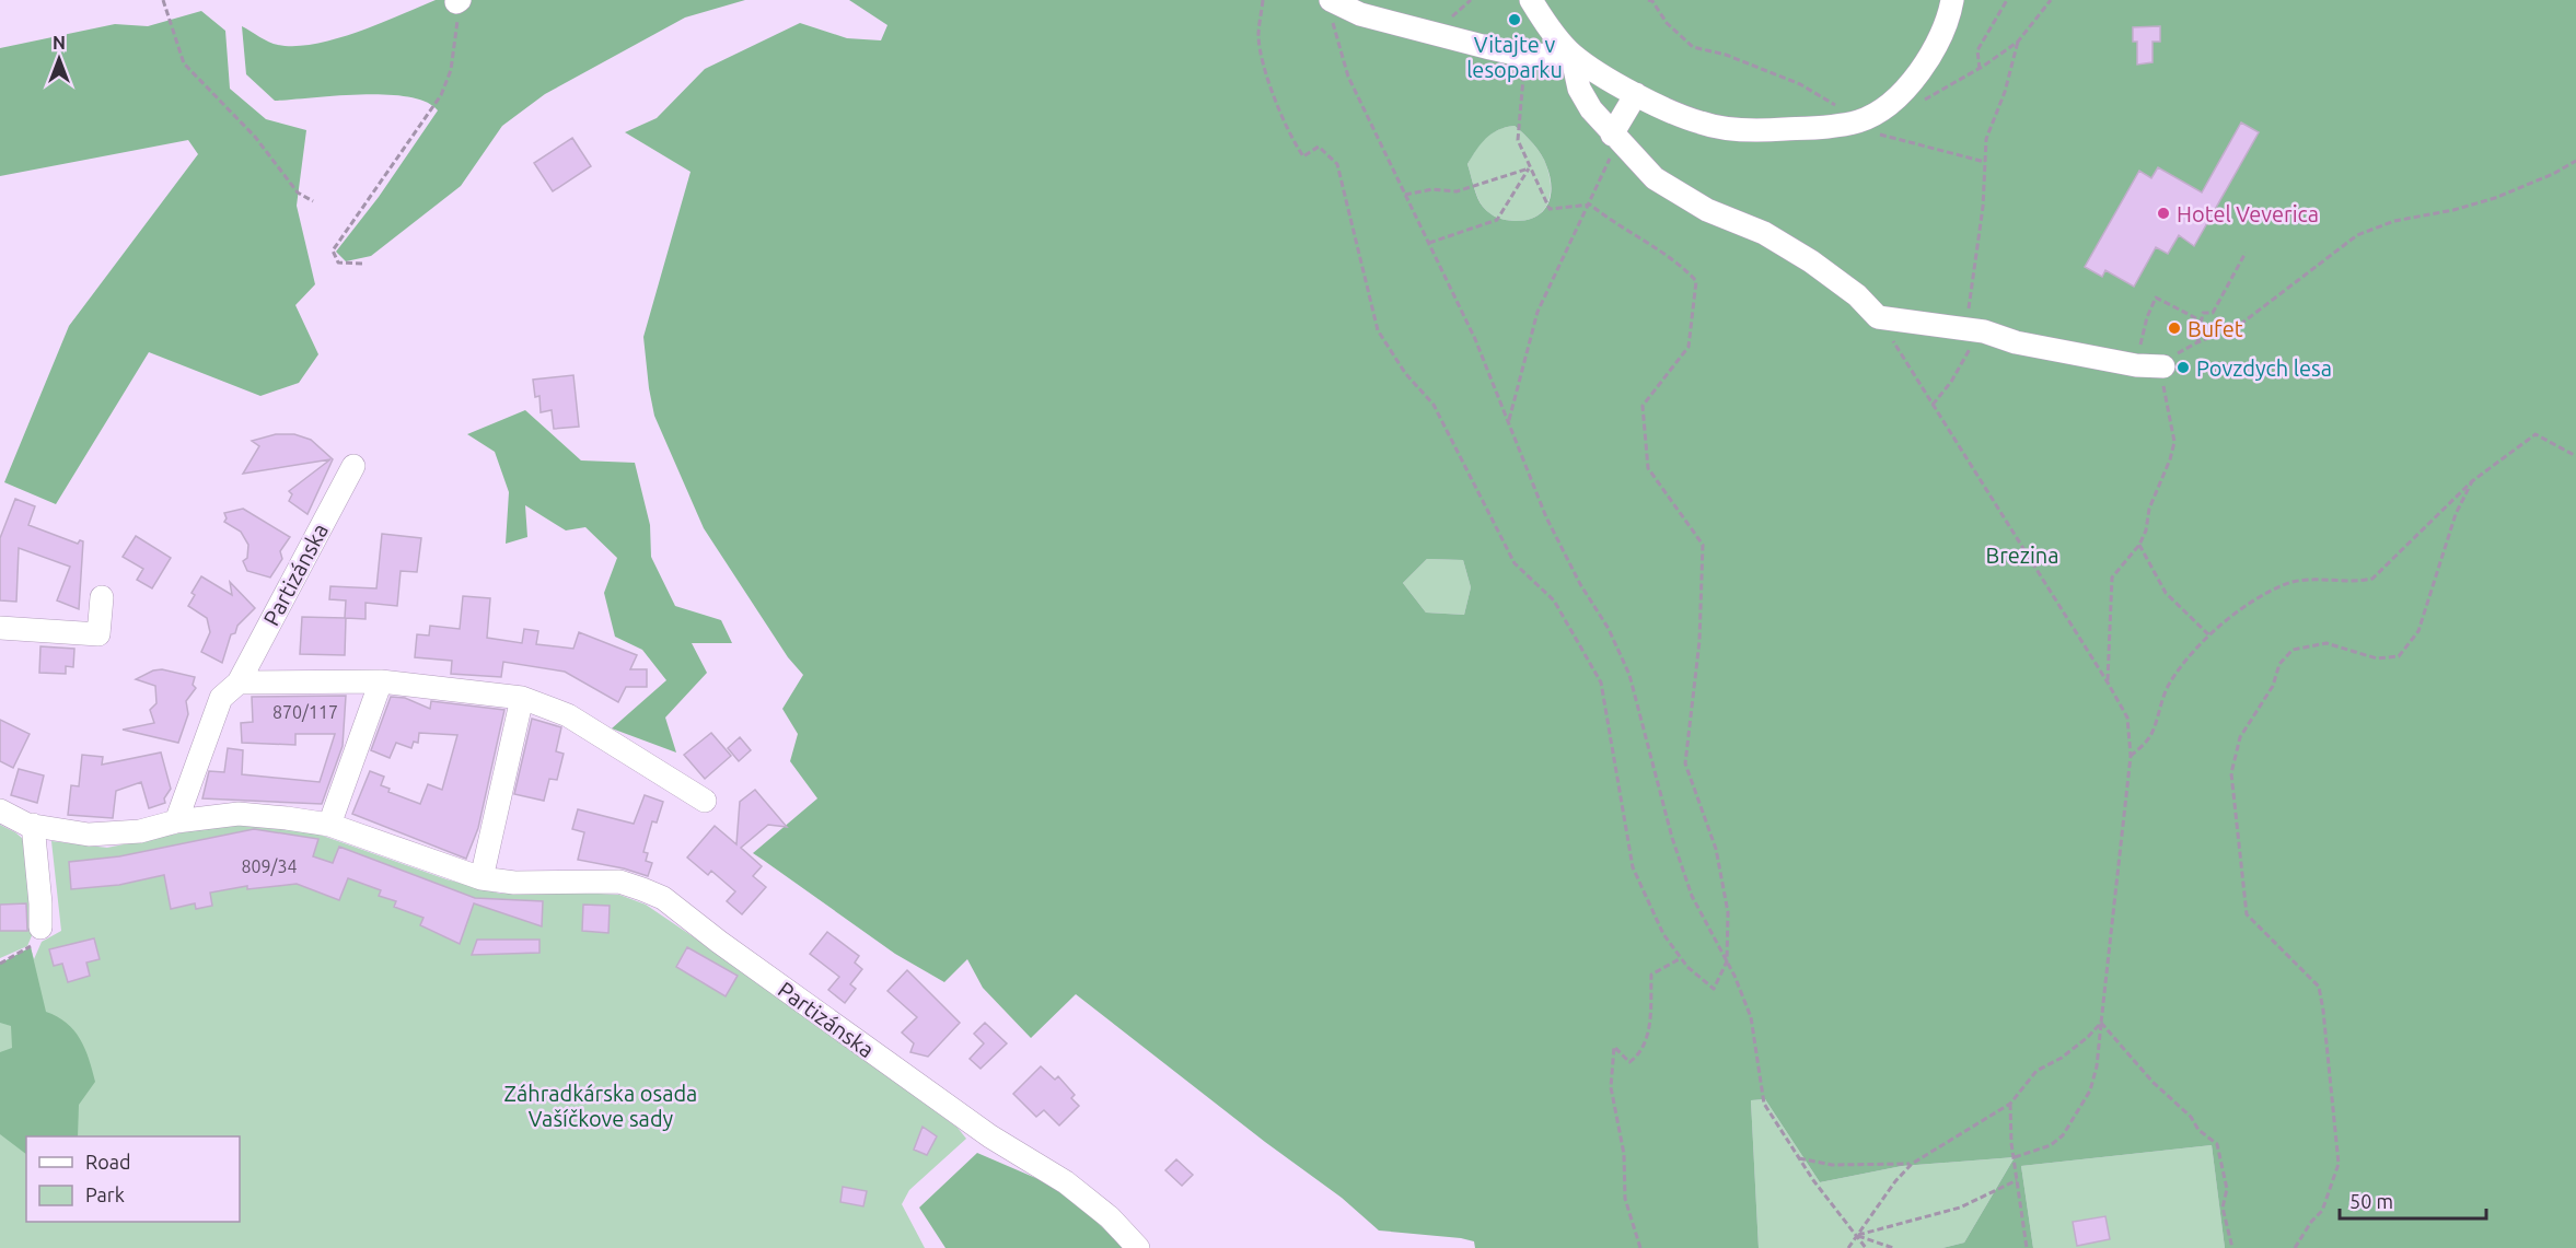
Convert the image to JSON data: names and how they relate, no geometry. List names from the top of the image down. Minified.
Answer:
{"streets":{"street":["Partizánska"]},"parks":["Brezina","Záhradkárska osada Vašíčkove sady"],"places":["Vitajte v lesoparku","Hotel Veverica","Bufet","Povzdych lesa"],"house_numbers":["870/117","809/34"],"legend":["Road","Park"],"scale_bar":"50 m","north":"top"}
